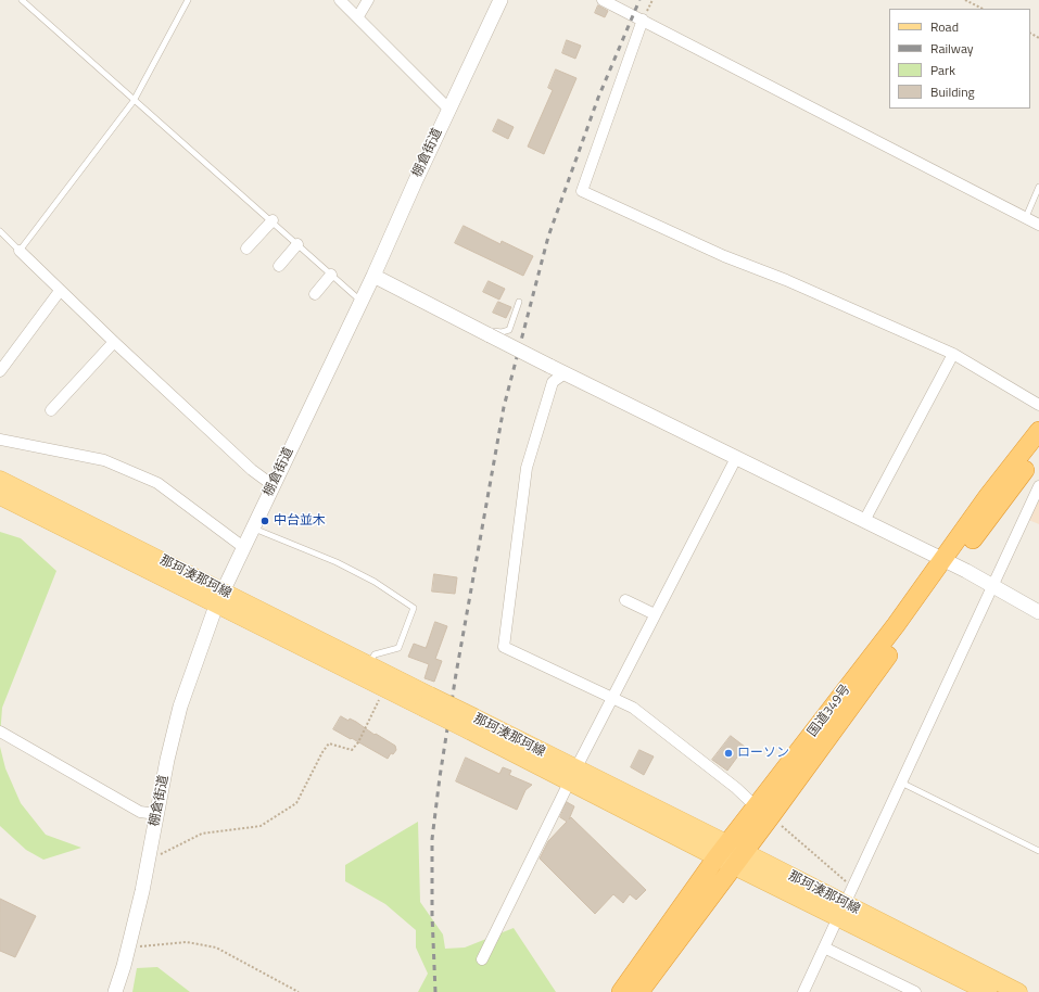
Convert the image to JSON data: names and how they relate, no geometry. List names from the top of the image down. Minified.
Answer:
{"streets":{"highway":["国道349号"],"main road":["那珂湊那珂線"],"street":["棚倉街道"]},"crossings":[["棚倉街道","那珂湊那珂線"],["那珂湊那珂線","国道349号"]],"places":["中台並木","ローソン"],"legend":["Road","Railway","Park","Building"]}
